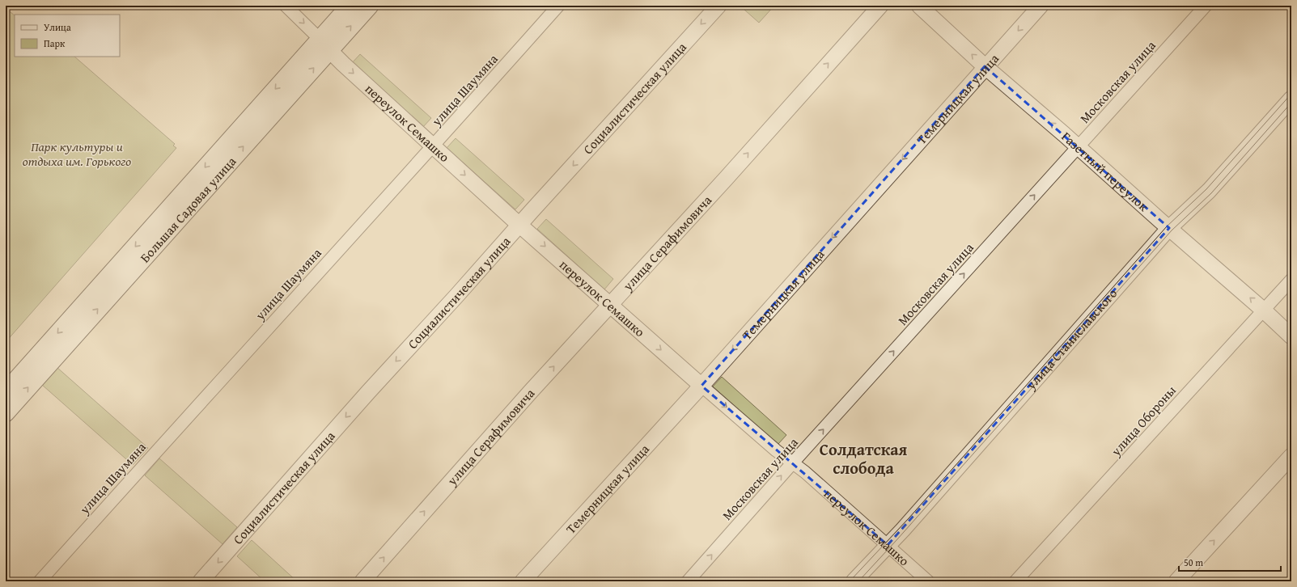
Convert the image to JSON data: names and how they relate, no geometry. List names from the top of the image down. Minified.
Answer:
{"streets":{"main road":["Большая Садовая улица"],"street":["Московская улица","улица Шаумяна","Социалистическая улица","Темерницкая улица","переулок Семашко","Газетный переулок","улица Серафимовича","улица Станиславского","улица Обороны"]},"crossings":[["Московская улица","переулок Семашко"],["Московская улица","Газетный переулок"],["улица Шаумяна","переулок Семашко"],["Социалистическая улица","переулок Семашко"],["Темерницкая улица","переулок Семашко"],["Темерницкая улица","Газетный переулок"],["переулок Семашко","Большая Садовая улица"],["переулок Семашко","улица Серафимовича"],["переулок Семашко","улица Станиславского"],["Газетный переулок","улица Станиславского"],["Газетный переулок","улица Обороны"]],"one_way":["Московская улица","Социалистическая улица","Темерницкая улица","переулок Семашко","Газетный переулок","улица Серафимовича"],"districts":["Солдатская слобода"],"parks":["Парк культуры и отдыха им. Горького"],"legend":["Улица","Парк"],"scale_bar":"50 m"}
